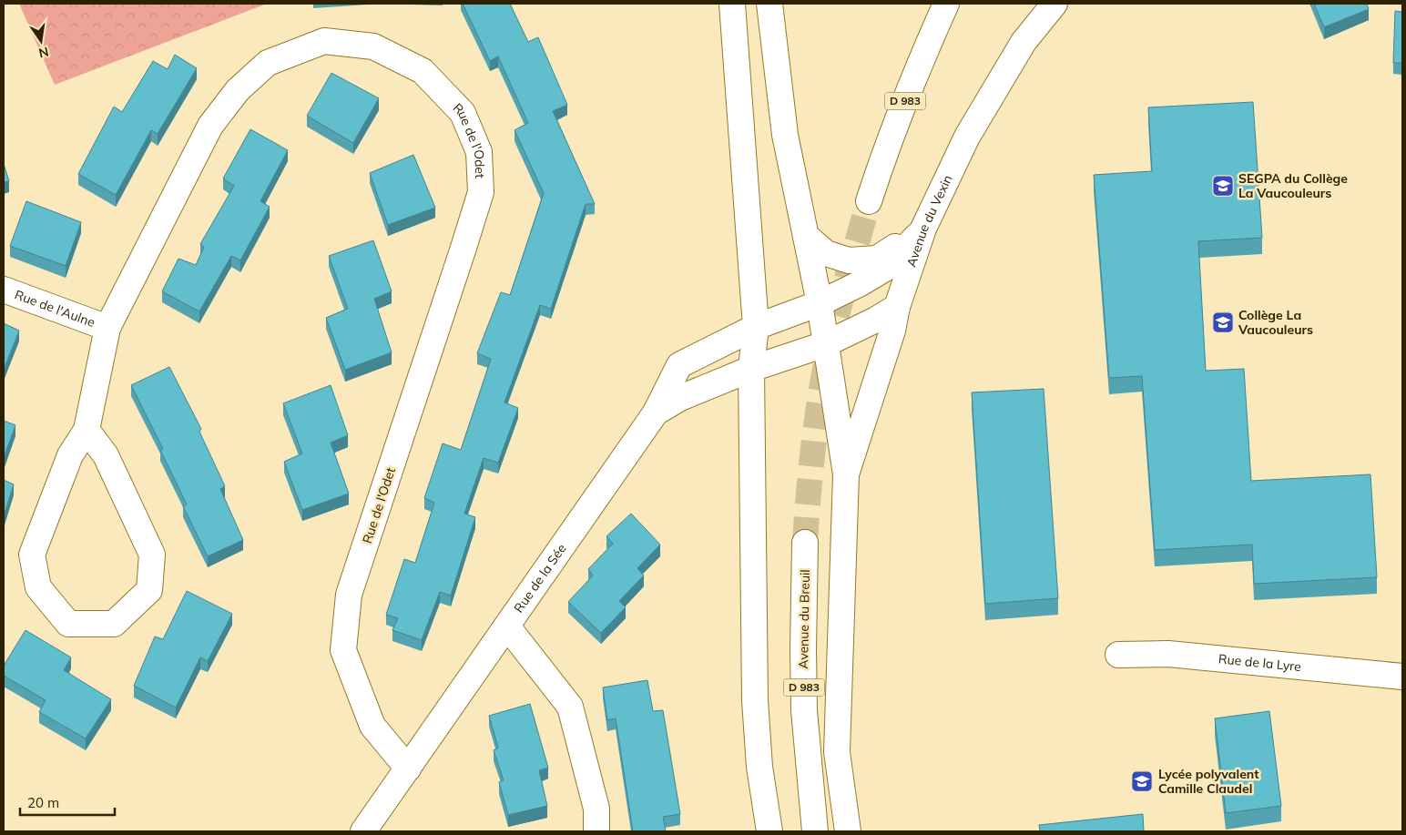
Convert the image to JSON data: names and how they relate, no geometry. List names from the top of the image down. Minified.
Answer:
{"streets":{"street":["D 983","Rue de l'Odet","Avenue du Vexin","Rue de l'Aulne","Rue de la Sée","Avenue du Breuil","Rue de la Lyre"]},"crossings":[["Rue de l'Odet","Rue de l'Aulne"],["Rue de l'Odet","Rue de la Sée"]],"places":{"school or university":["SEGPA du Collège La Vaucouleurs","Collège La Vaucouleurs","Lycée polyvalent Camille Claudel"]},"scale_bar":"20 m","north":"bottom"}
